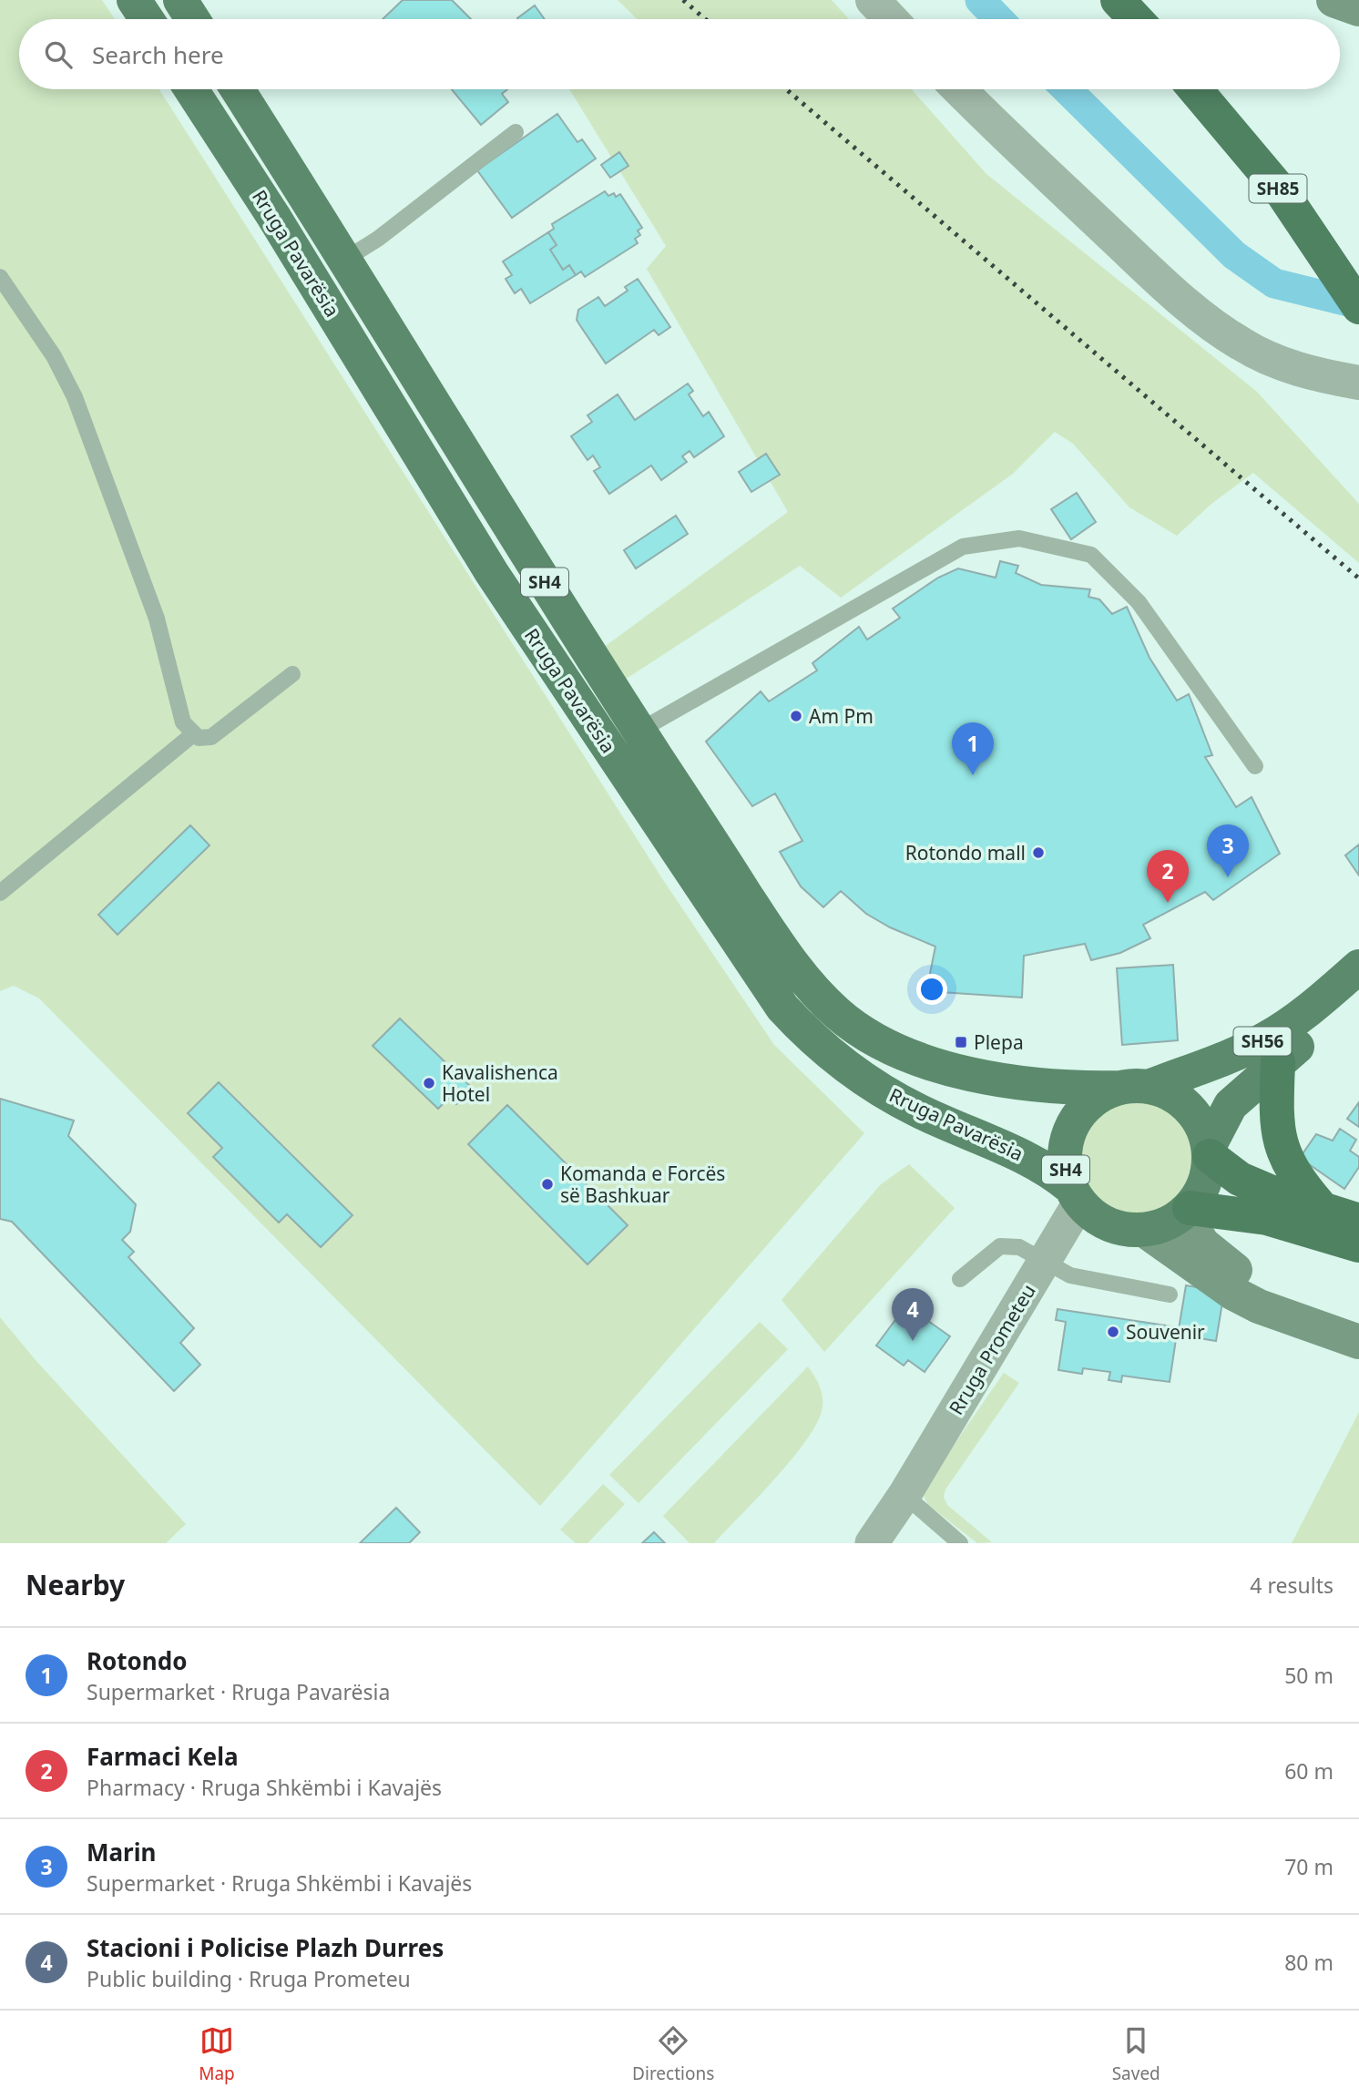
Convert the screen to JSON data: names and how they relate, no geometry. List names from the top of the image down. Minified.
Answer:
{"streets":{"highway":["SH85"],"main road":["Rruga Pavarësia","SH4","SH56"],"street":["Rruga Prometeu"]},"crossings":[["Rruga Pavarësia","SH4"],["Rruga Pavarësia","SH56"],["Rruga Pavarësia","Rruga Prometeu"],["SH4","SH56"],["SH4","Rruga Prometeu"],["SH56","Rruga Prometeu"]],"places":{"other":["Am Pm","Rotondo mall","Kavalishenca Hotel","Komanda e Forcës së Bashkuar","Souvenir"],"transit":["Plepa"]},"page":{"search":"Search here","pins":["1","3","2","4"],"heading":["Nearby","4 results"],"list":[{"mark":"1","name":"Rotondo","note":"Supermarket · Rruga Pavarësia","value":"50 m"},{"mark":"2","name":"Farmaci Kela","note":"Pharmacy · Rruga Shkëmbi i Kavajës","value":"60 m"},{"mark":"3","name":"Marin","note":"Supermarket · Rruga Shkëmbi i Kavajës","value":"70 m"},{"mark":"4","name":"Stacioni i Policise Plazh Durres","note":"Public building · Rruga Prometeu","value":"80 m"}],"nav":["Map","Directions","Saved"]}}
